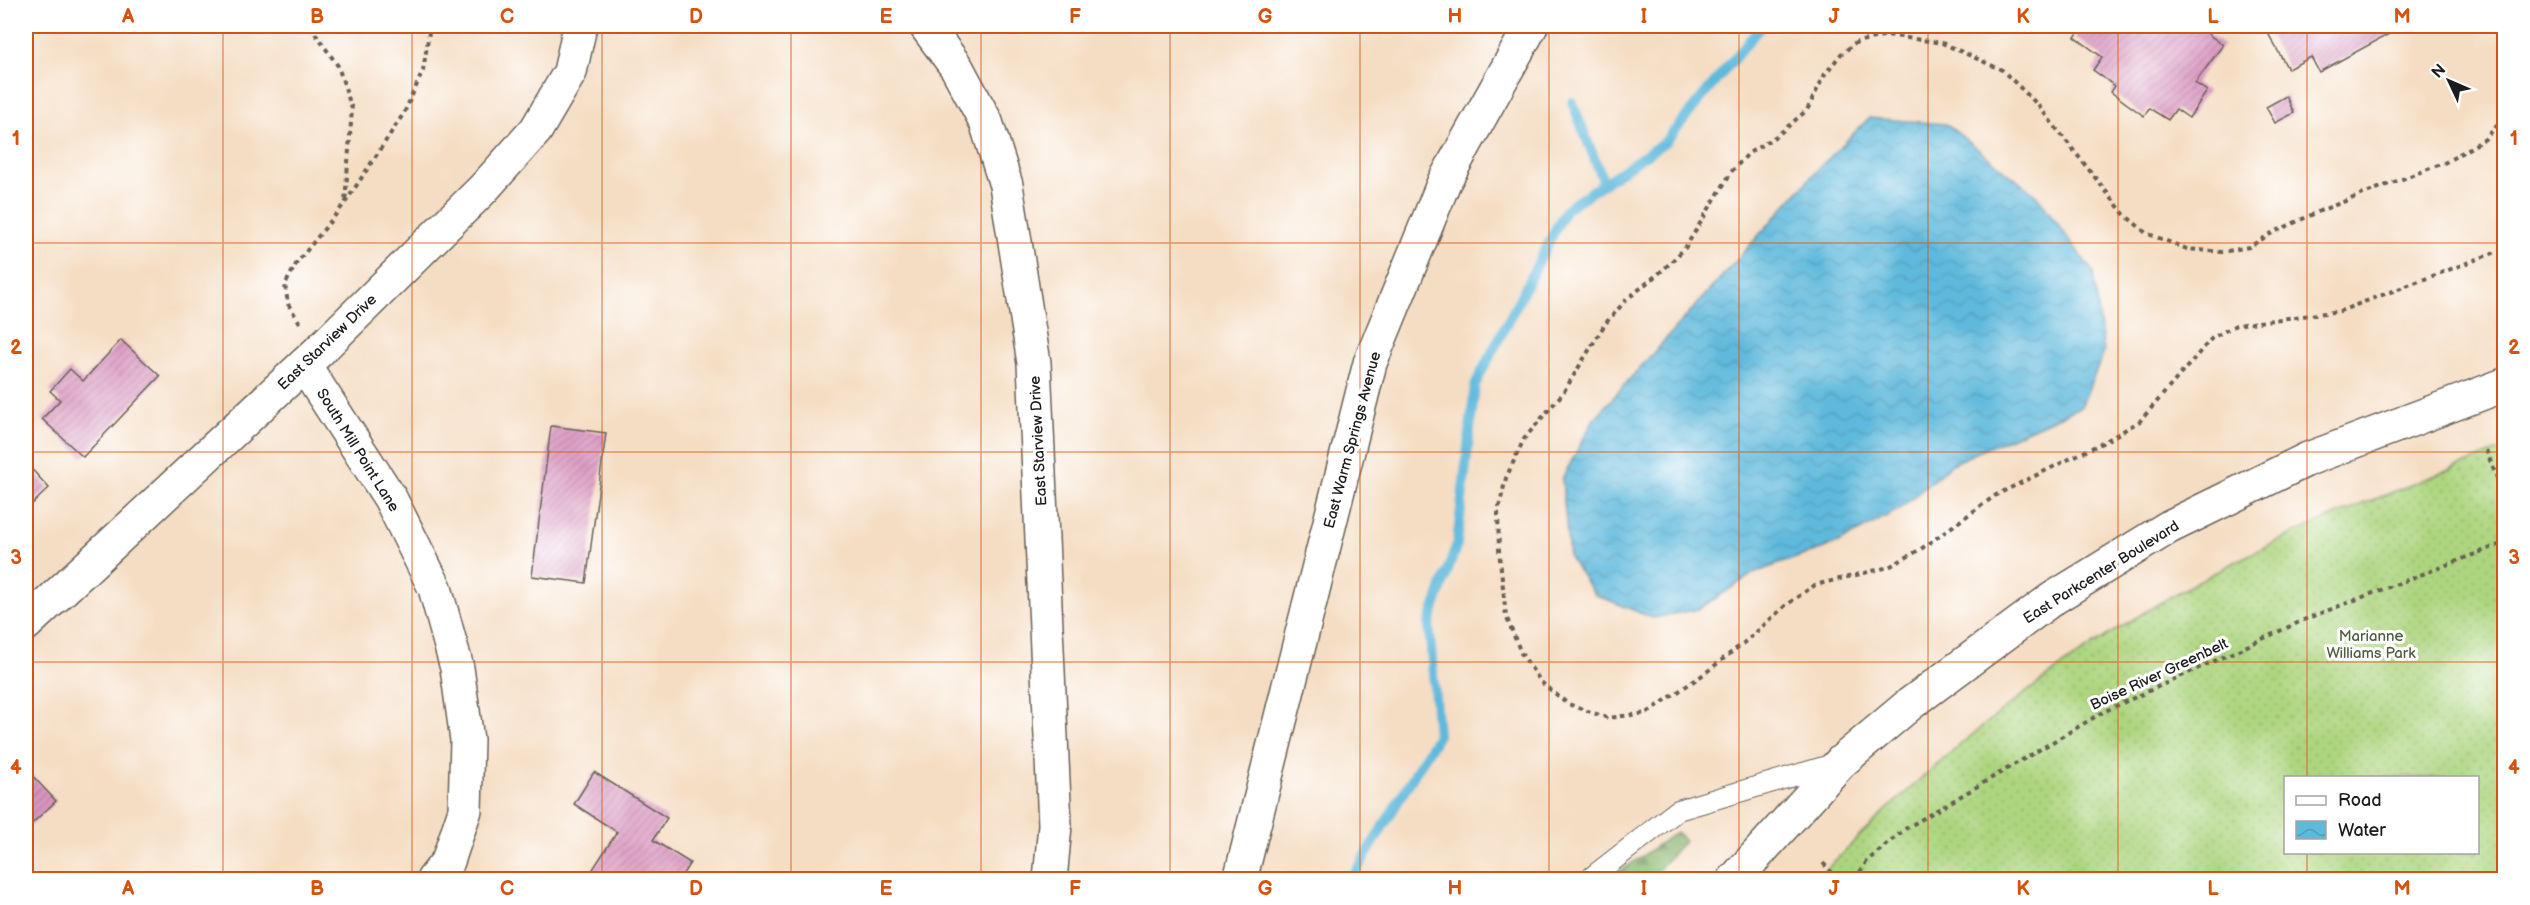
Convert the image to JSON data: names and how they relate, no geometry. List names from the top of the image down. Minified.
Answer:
{"streets":{"street":["East Starview Drive","East Warm Springs Avenue","South Mill Point Lane","East Parkcenter Boulevard"],"path":["Boise River Greenbelt"]},"crossings":[["East Starview Drive","South Mill Point Lane"]],"parks":["Marianne Williams Park"],"legend":["Road","Water"],"north":"top left","grid":{"columns":["A","B","C","D","E","F","G","H","I","J","K","L","M"],"rows":["1","2","3","4"]}}
